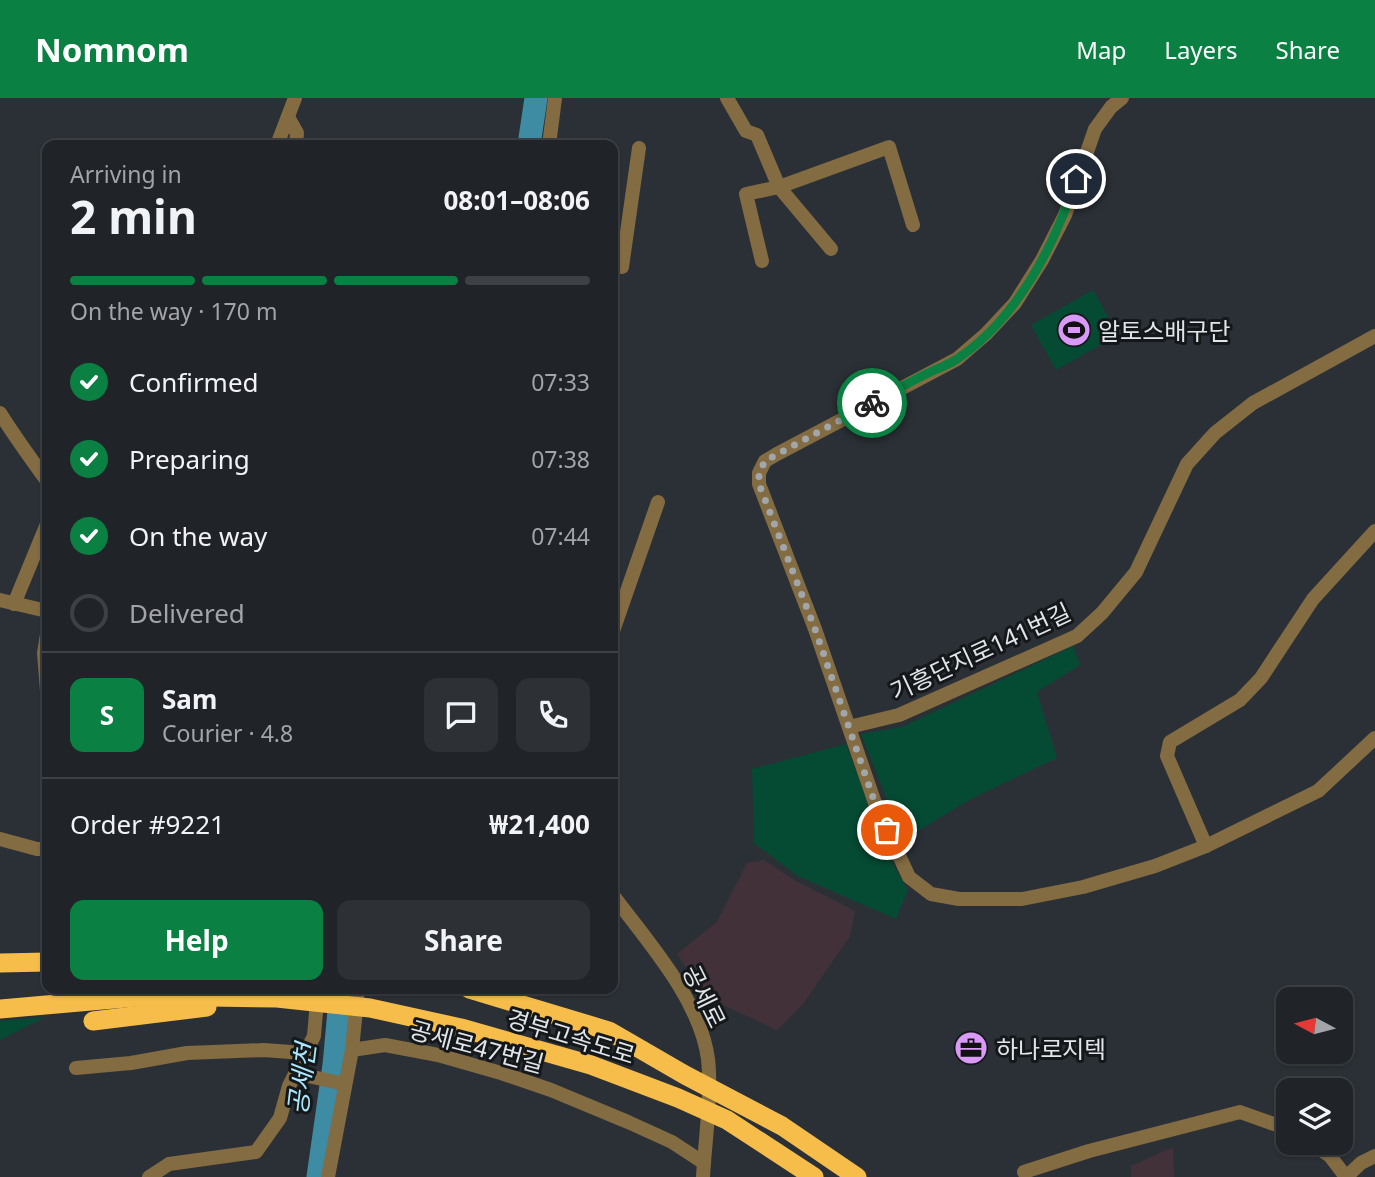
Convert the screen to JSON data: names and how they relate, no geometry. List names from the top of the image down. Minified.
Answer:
{"streets":{"highway":["경부고속도로"],"street":["기흥단지로141번길","공세로","공세로47번길"]},"crossings":[["공세로","공세로47번길"]],"water":["공세천"],"places":{"sports":["알토스배구단"],"office":["하나로지텍"]},"north":"left","page":{"header":"Nomnom","nav":["Map","Layers","Share"],"heading":["2 min","Arriving in","08:01–08:06"],"panel":["Sam","Courier · 4.8","Order #9221","₩21,400"],"bar":"On the way · 170 m","list":[["Confirmed","07:33"],["Preparing","07:38"],["On the way","07:44"],"Delivered"],"round":"S","buttons":["Help","Share"]}}
